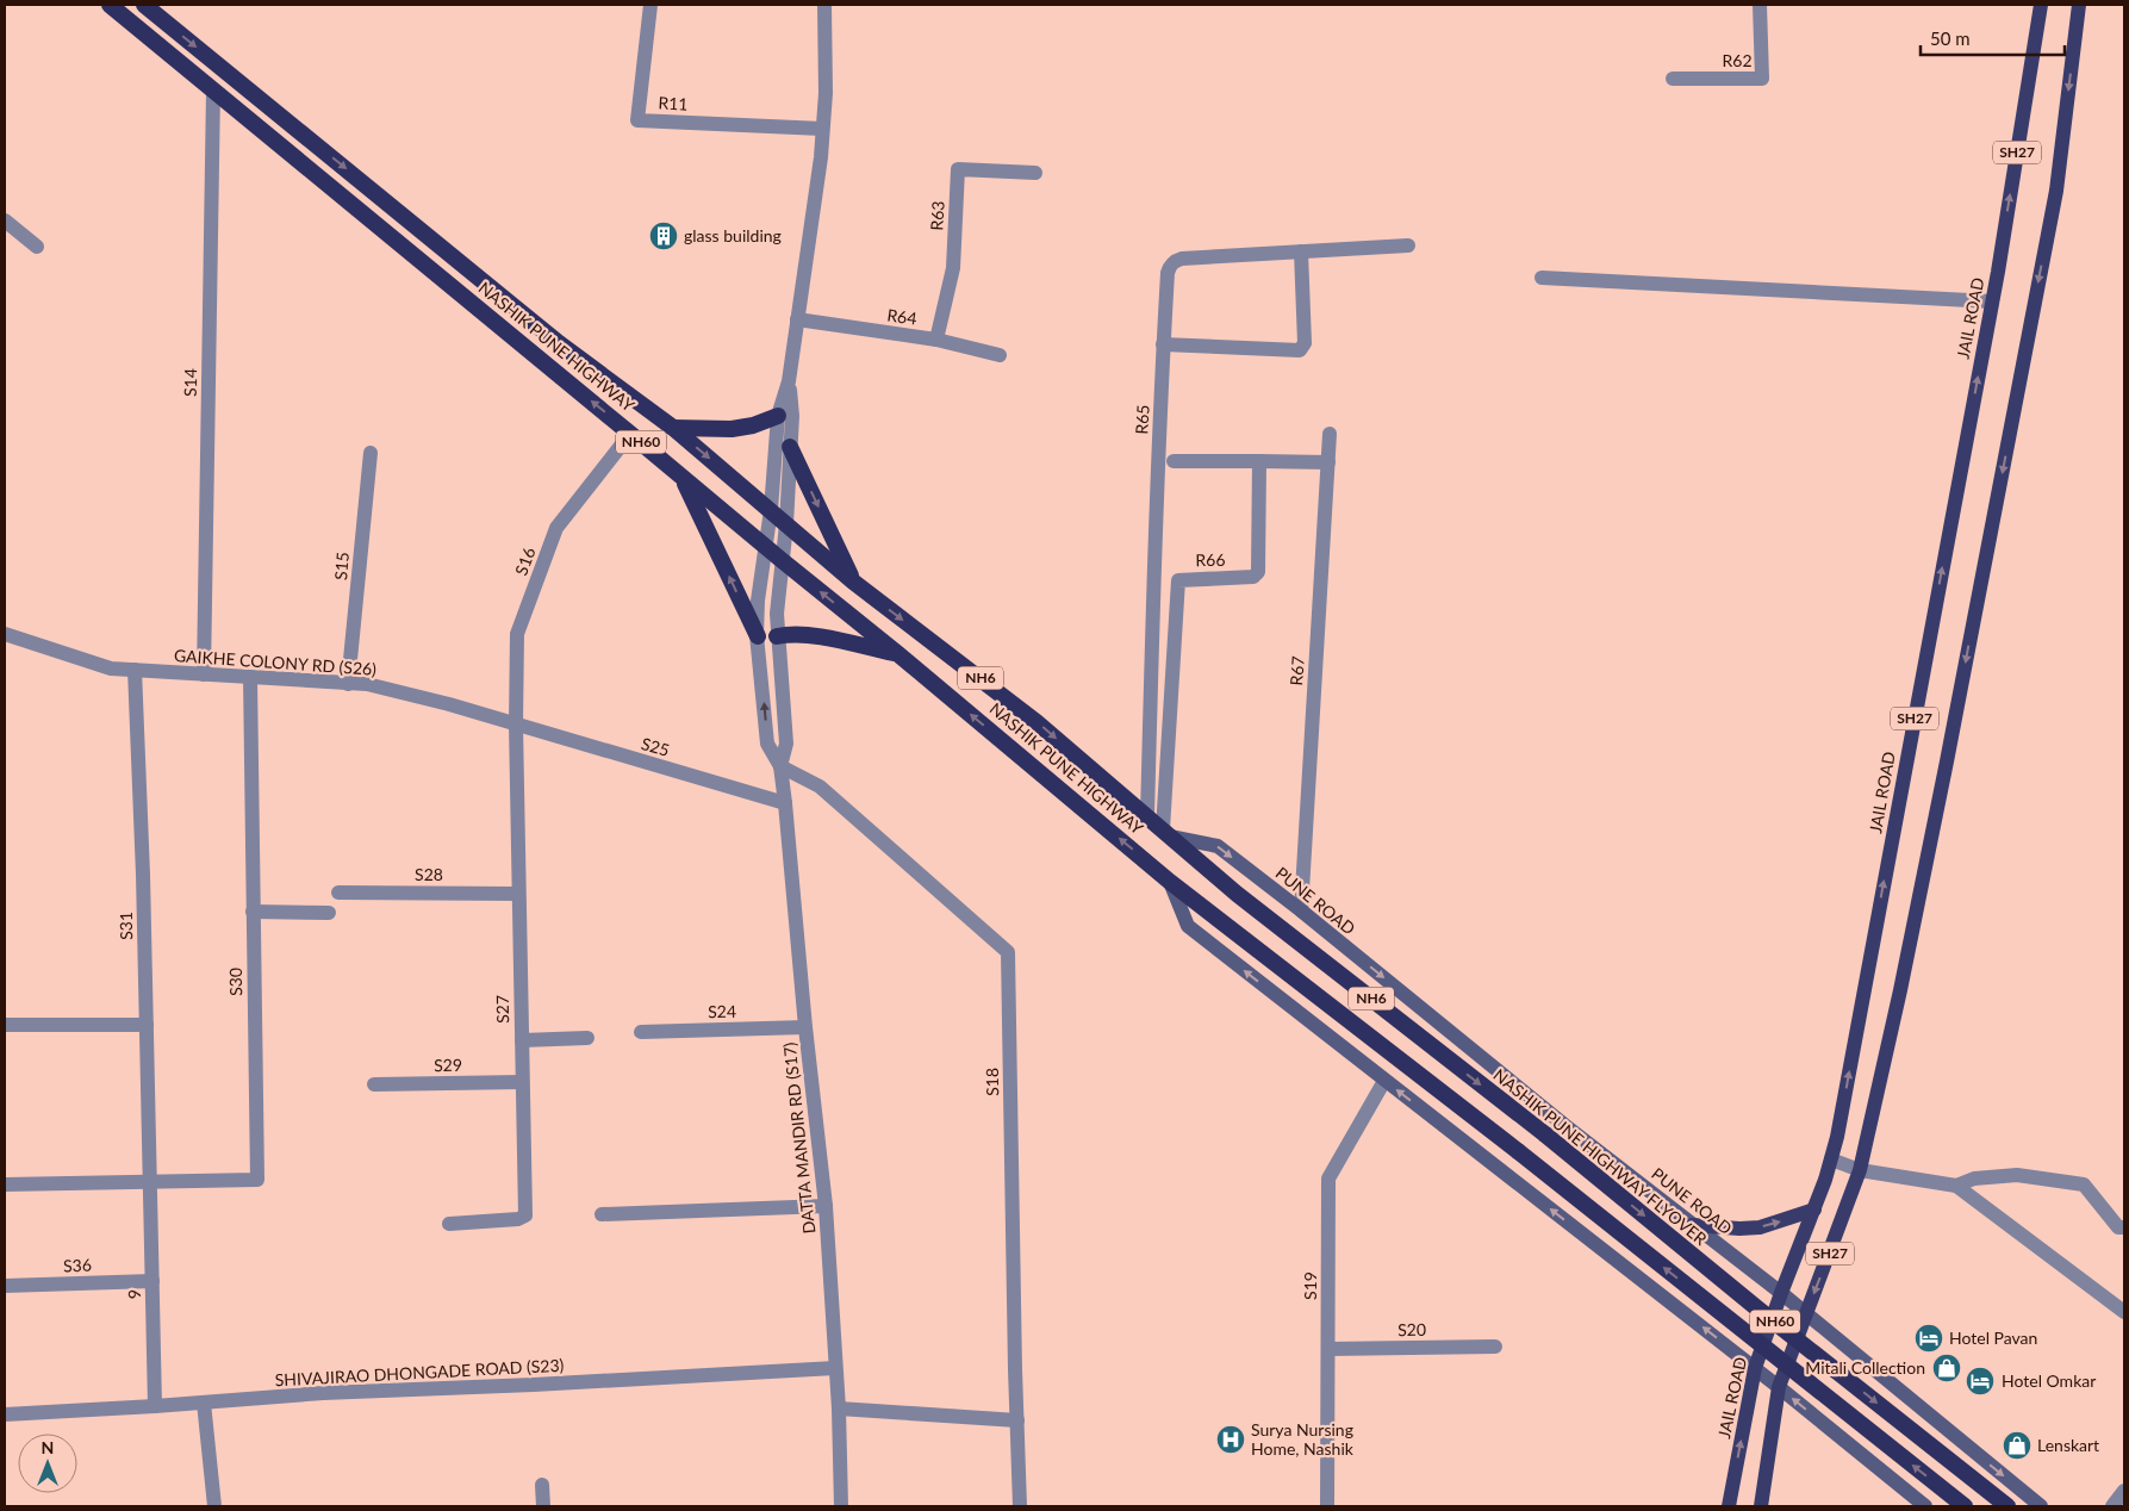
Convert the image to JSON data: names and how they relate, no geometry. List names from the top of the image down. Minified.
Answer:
{"streets":{"highway":["NASHIK PUNE HIGHWAY","NH60","NH6","NASHIK PUNE HIGHWAY FLYOVER"],"main road":["SH27","JAIL ROAD","PUNE ROAD"],"street":["R62","R11","R63","R64","S14","R65","R66","S16","S15","GAIKHE COLONY RD (S26)","R67","S25","S28","S31","S30","S27","S24","S29","S18","DATTA MANDIR RD (S17)","S36","S19","9","S20","SHIVAJIRAO DHONGADE ROAD (S23)"]},"crossings":[["SH27","PUNE ROAD"],["R63","R64"],["JAIL ROAD","PUNE ROAD"],["NASHIK PUNE HIGHWAY","S14"],["NASHIK PUNE HIGHWAY","R65"],["NASHIK PUNE HIGHWAY","R66"],["NASHIK PUNE HIGHWAY","S16"],["NASHIK PUNE HIGHWAY","NH6"],["NASHIK PUNE HIGHWAY","PUNE ROAD"],["NASHIK PUNE HIGHWAY","DATTA MANDIR RD (S17)"],["NASHIK PUNE HIGHWAY","NASHIK PUNE HIGHWAY FLYOVER"],["S14","GAIKHE COLONY RD (S26)"],["NH60","NH6"],["R66","PUNE ROAD"],["R66","NASHIK PUNE HIGHWAY FLYOVER"],["S16","GAIKHE COLONY RD (S26)"],["S16","S25"],["S16","S27"],["S15","GAIKHE COLONY RD (S26)"],["GAIKHE COLONY RD (S26)","S25"],["GAIKHE COLONY RD (S26)","S31"],["GAIKHE COLONY RD (S26)","S30"],["GAIKHE COLONY RD (S26)","S27"],["R67","PUNE ROAD"],["S25","S27"],["S25","DATTA MANDIR RD (S17)"],["S28","S27"],["PUNE ROAD","NASHIK PUNE HIGHWAY FLYOVER"],["S31","S30"],["S31","9"],["S30","9"],["S27","S29"],["S24","DATTA MANDIR RD (S17)"],["S18","DATTA MANDIR RD (S17)"],["DATTA MANDIR RD (S17)","SHIVAJIRAO DHONGADE ROAD (S23)"],["S36","9"],["S19","S20"],["9","SHIVAJIRAO DHONGADE ROAD (S23)"]],"places":{"building":["glass building"],"hotel":["Hotel Pavan","Hotel Omkar"],"shop":["Mitali Collection","Lenskart"],"hospital":["Surya Nursing Home, Nashik"]},"scale_bar":"50 m","north":"top"}
